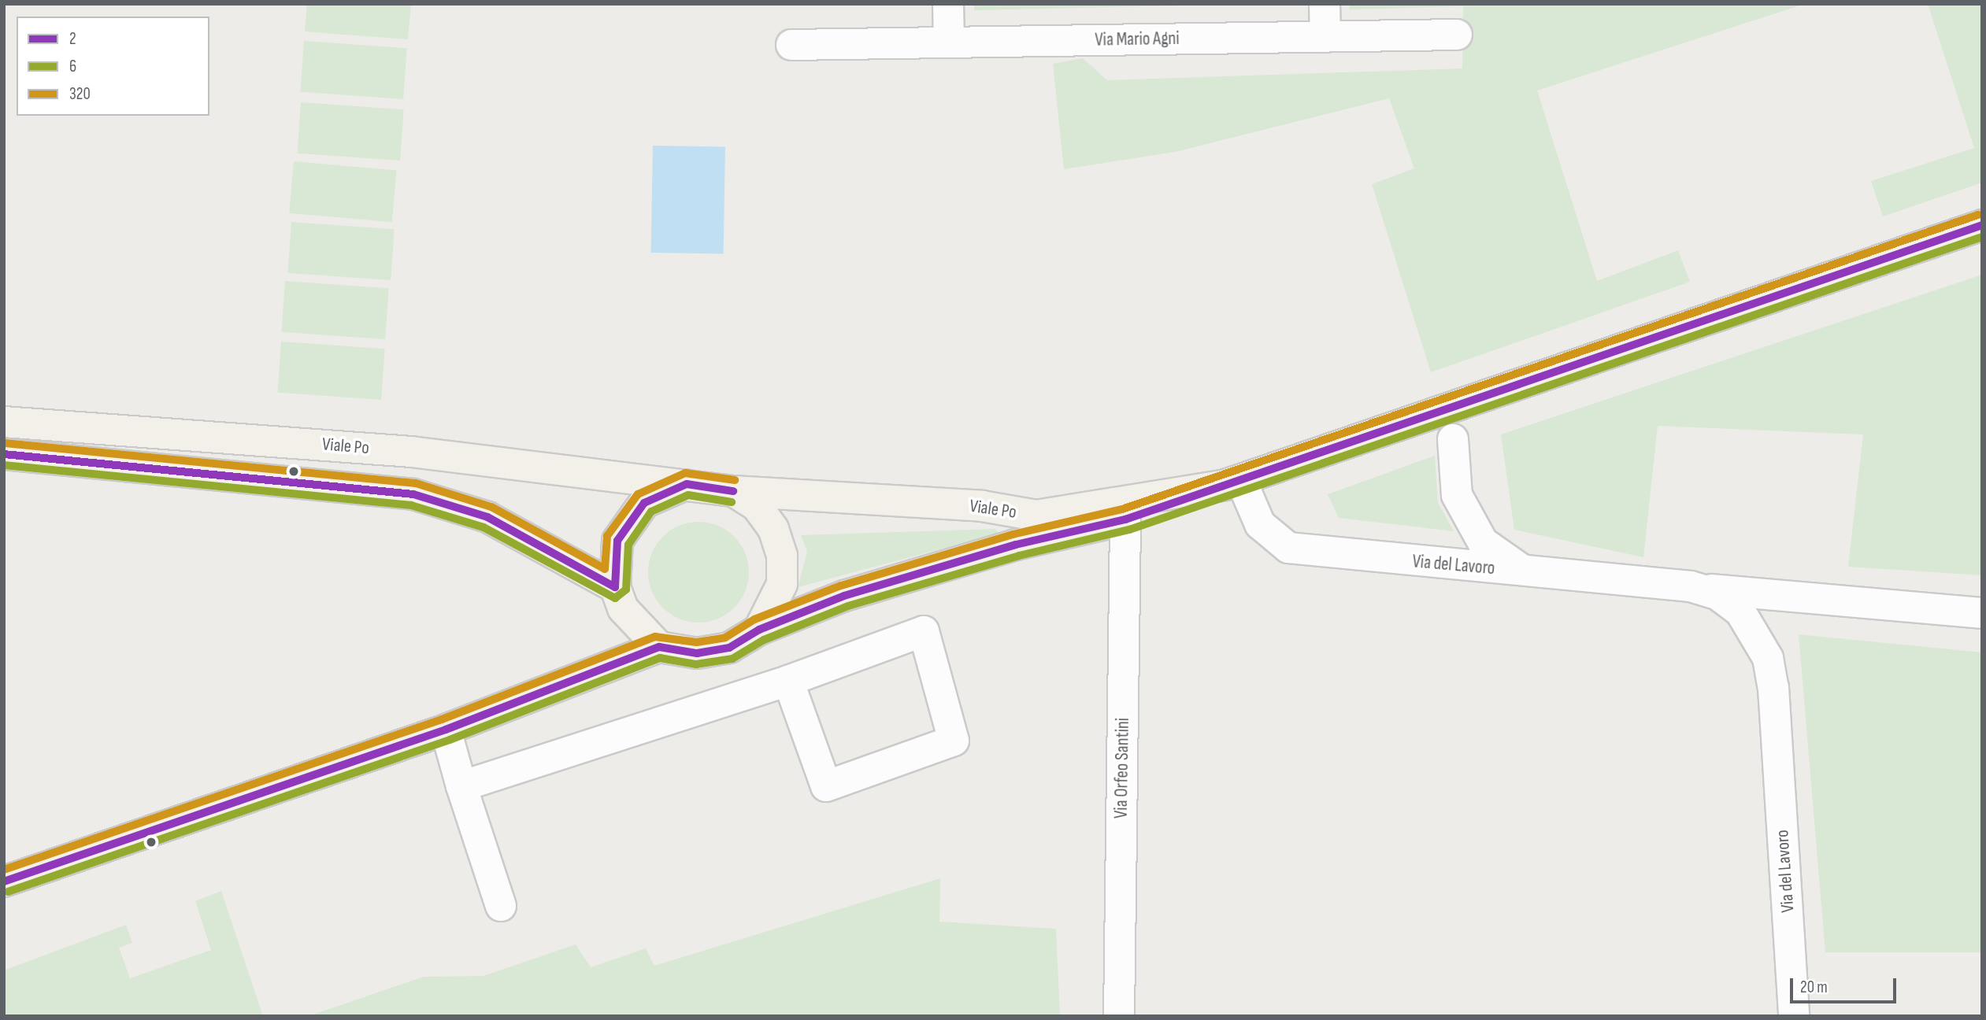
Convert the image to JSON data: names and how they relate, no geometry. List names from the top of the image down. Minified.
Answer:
{"streets":{"main road":["Viale Po"],"street":["Via Mario Agni","Via del Lavoro","Via Orfeo Santini"]},"crossings":[["Viale Po","Via del Lavoro"]],"lines":["transit line 320","transit line 2","transit line 6"],"legend":["2","6","320"],"scale_bar":"20 m"}
